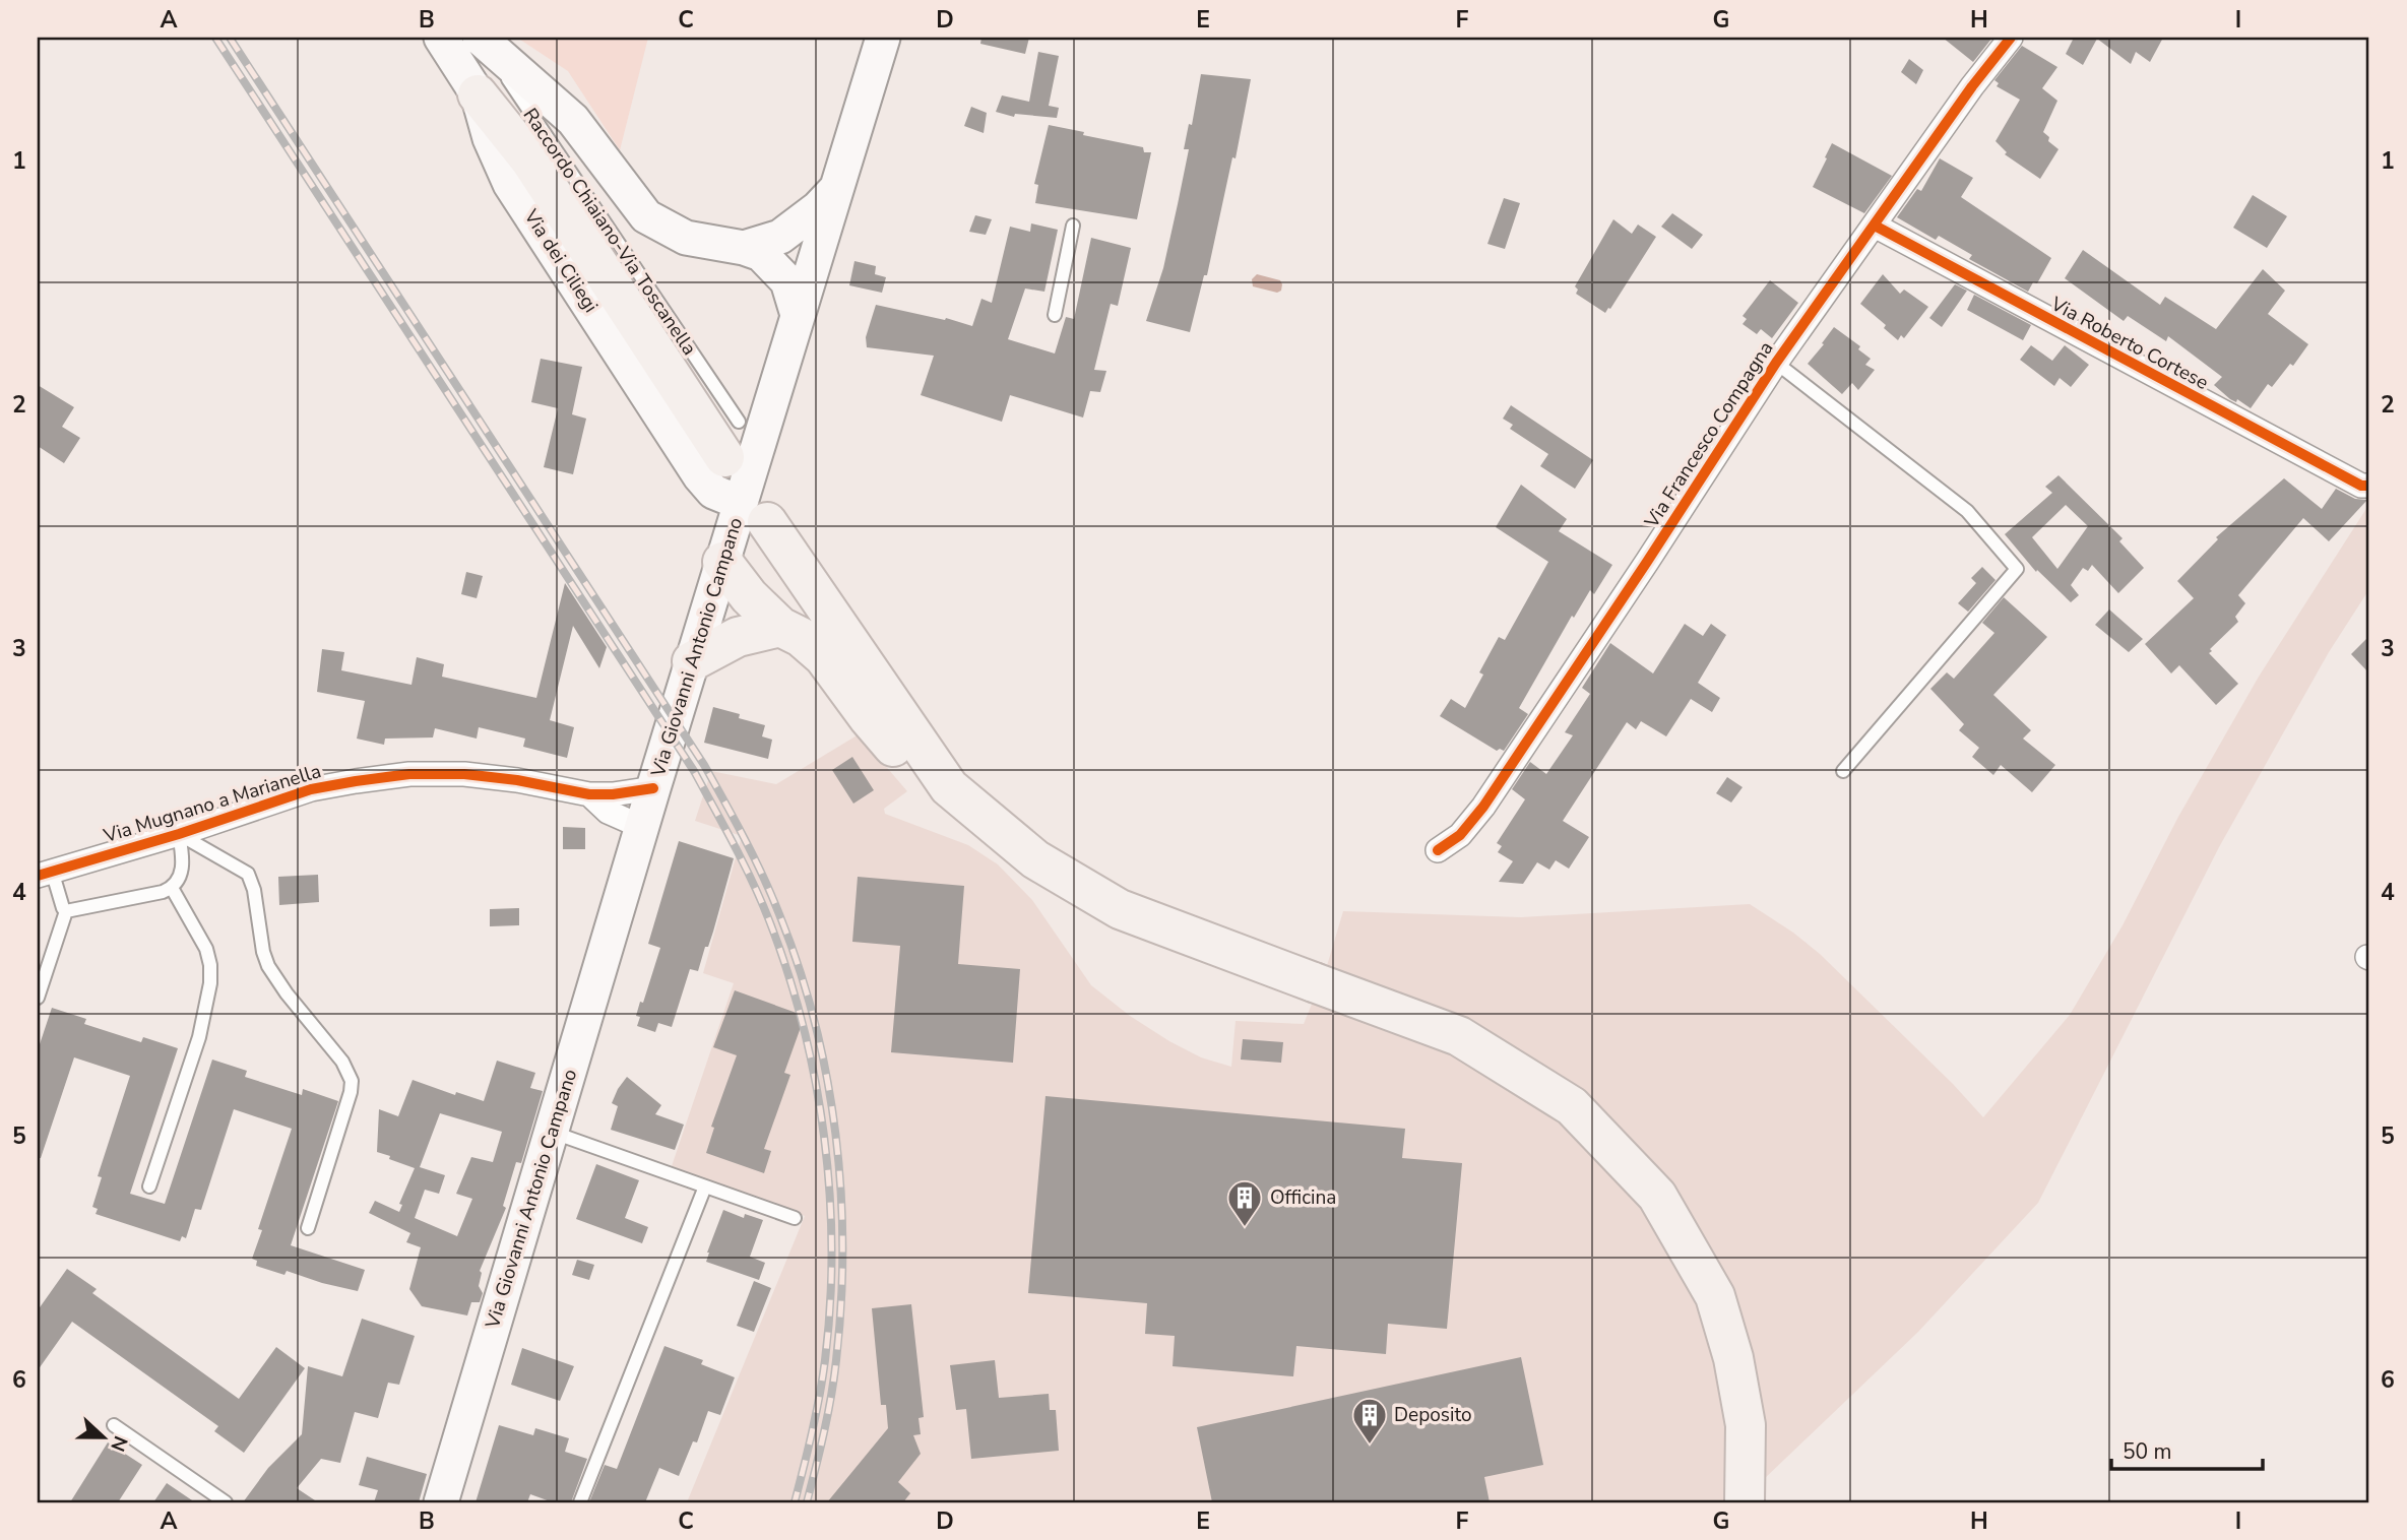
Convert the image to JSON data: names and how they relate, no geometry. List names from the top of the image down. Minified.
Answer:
{"streets":{"main road":["Via Giovanni Antonio Campano"],"street":["Via Roberto Cortese","Via Francesco Compagna","Via Mugnano a Marianella"],"lane":["Raccordo Chiaiano-Via Toscanella"]},"crossings":[["Via Roberto Cortese","Via Francesco Compagna"],["Via Giovanni Antonio Campano","Via Mugnano a Marianella"]],"places":{"building":["Officina","Deposito"]},"scale_bar":"50 m","north":"right","grid":{"columns":["A","B","C","D","E","F","G","H","I"],"rows":["1","2","3","4","5","6"]}}
